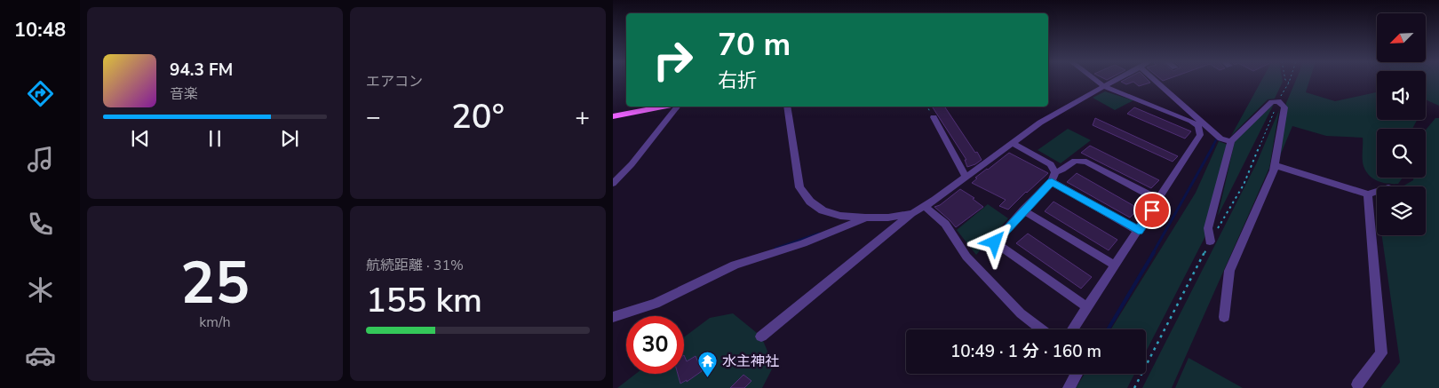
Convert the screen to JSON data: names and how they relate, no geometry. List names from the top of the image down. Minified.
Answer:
{"places":{"temple":["水主神社"]},"north":"bottom left","page":{"tabs":"10:48","tile":["エアコン",["25","km/h"],["航続距離 · 31%","155 km"]],"turn":["70 m","右折"],"song":["94.3 FM","音楽"],"heat":["−","20°","+"],"limit":"30","trip":"10:49 · 1 分 · 160 m"}}
